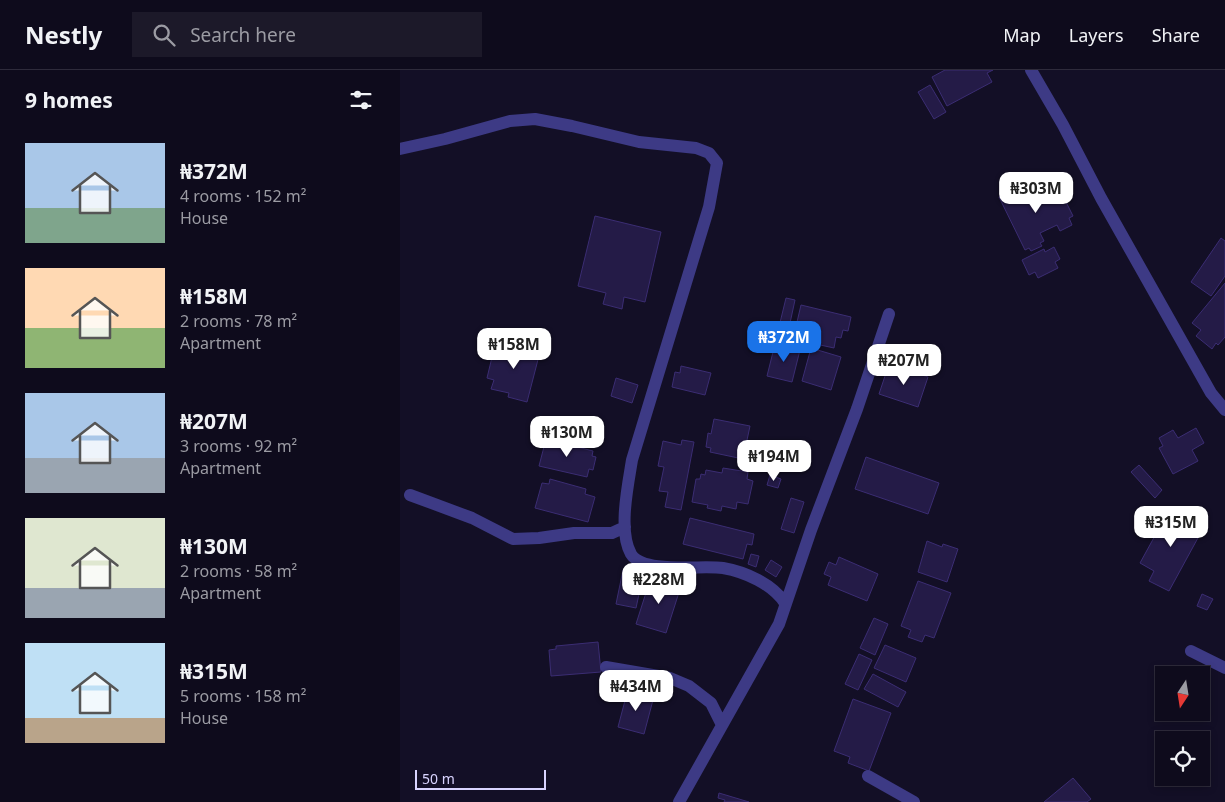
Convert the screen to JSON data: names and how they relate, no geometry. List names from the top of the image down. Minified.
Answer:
{"scale_bar":"50 m","north":"bottom","page":{"header":"Nestly","search":"Search here","nav":["Map","Layers","Share"],"heading":"9 homes","list":[{"name":"₦372M","note":"4 rooms · 152 m² · House"},{"name":"₦158M","note":"2 rooms · 78 m² · Apartment"},{"name":"₦207M","note":"3 rooms · 92 m² · Apartment"},{"name":"₦130M","note":"2 rooms · 58 m² · Apartment"},{"name":"₦315M","note":"5 rooms · 158 m² · House"}],"price":["₦303M","₦372M","₦158M","₦207M","₦130M","₦194M","₦315M","₦228M","₦434M"],"scale":"50 m"}}
